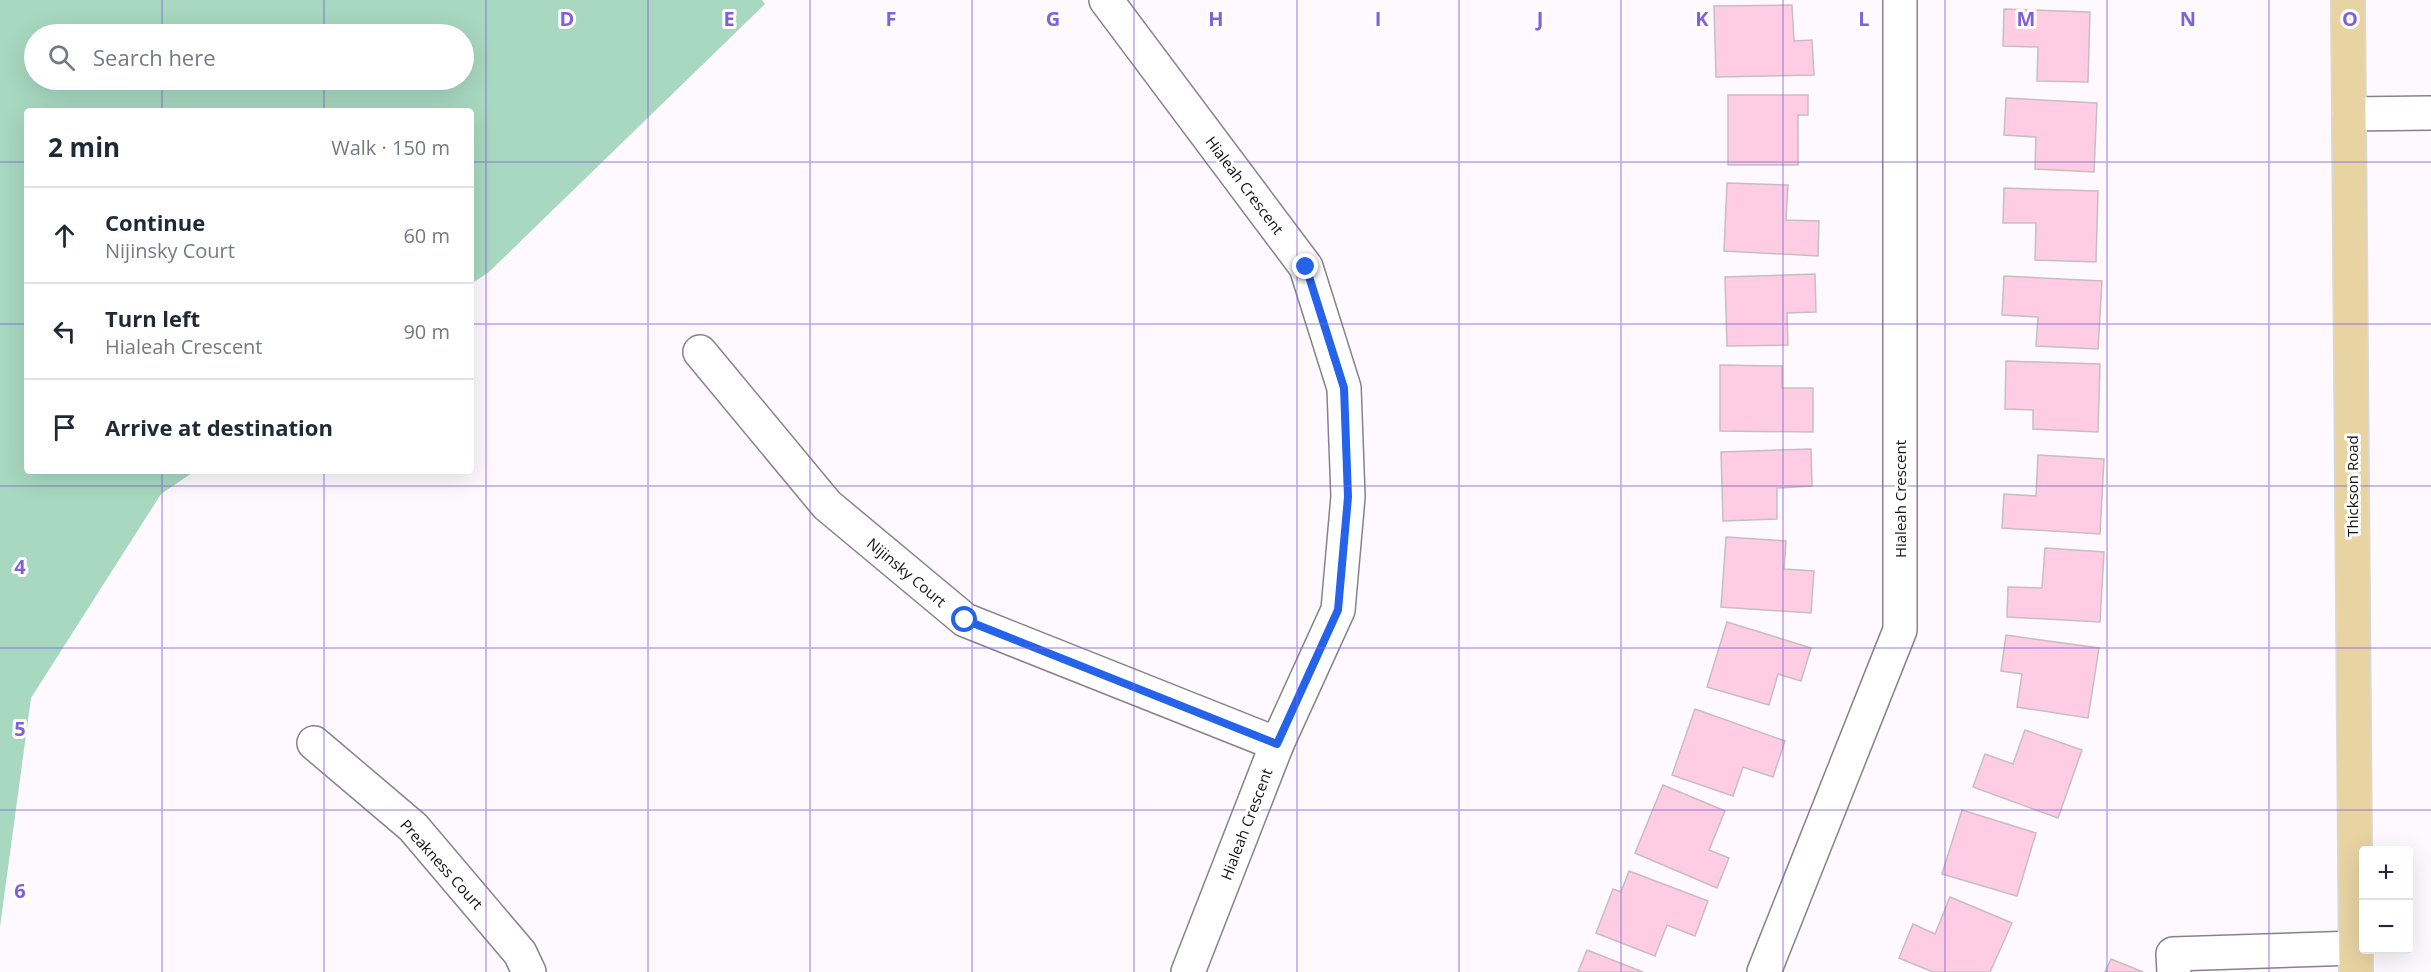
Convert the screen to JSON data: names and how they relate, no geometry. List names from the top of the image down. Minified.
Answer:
{"streets":{"main road":["Thickson Road"],"street":["Hialeah Crescent","Nijinsky Court","Preakness Court"]},"crossings":[["Hialeah Crescent","Nijinsky Court"]],"page":{"search":"Search here","heading":["2 min","Walk · 150 m"],"list":[["Continue","Nijinsky Court","60 m"],["Turn left","Hialeah Crescent","90 m"],"Arrive at destination"],"map_buttons":["+","−"]},"grid":{"columns":["D","E","F","G","H","I","J","K","L","M","N","O"],"rows":["4","5","6"]}}
